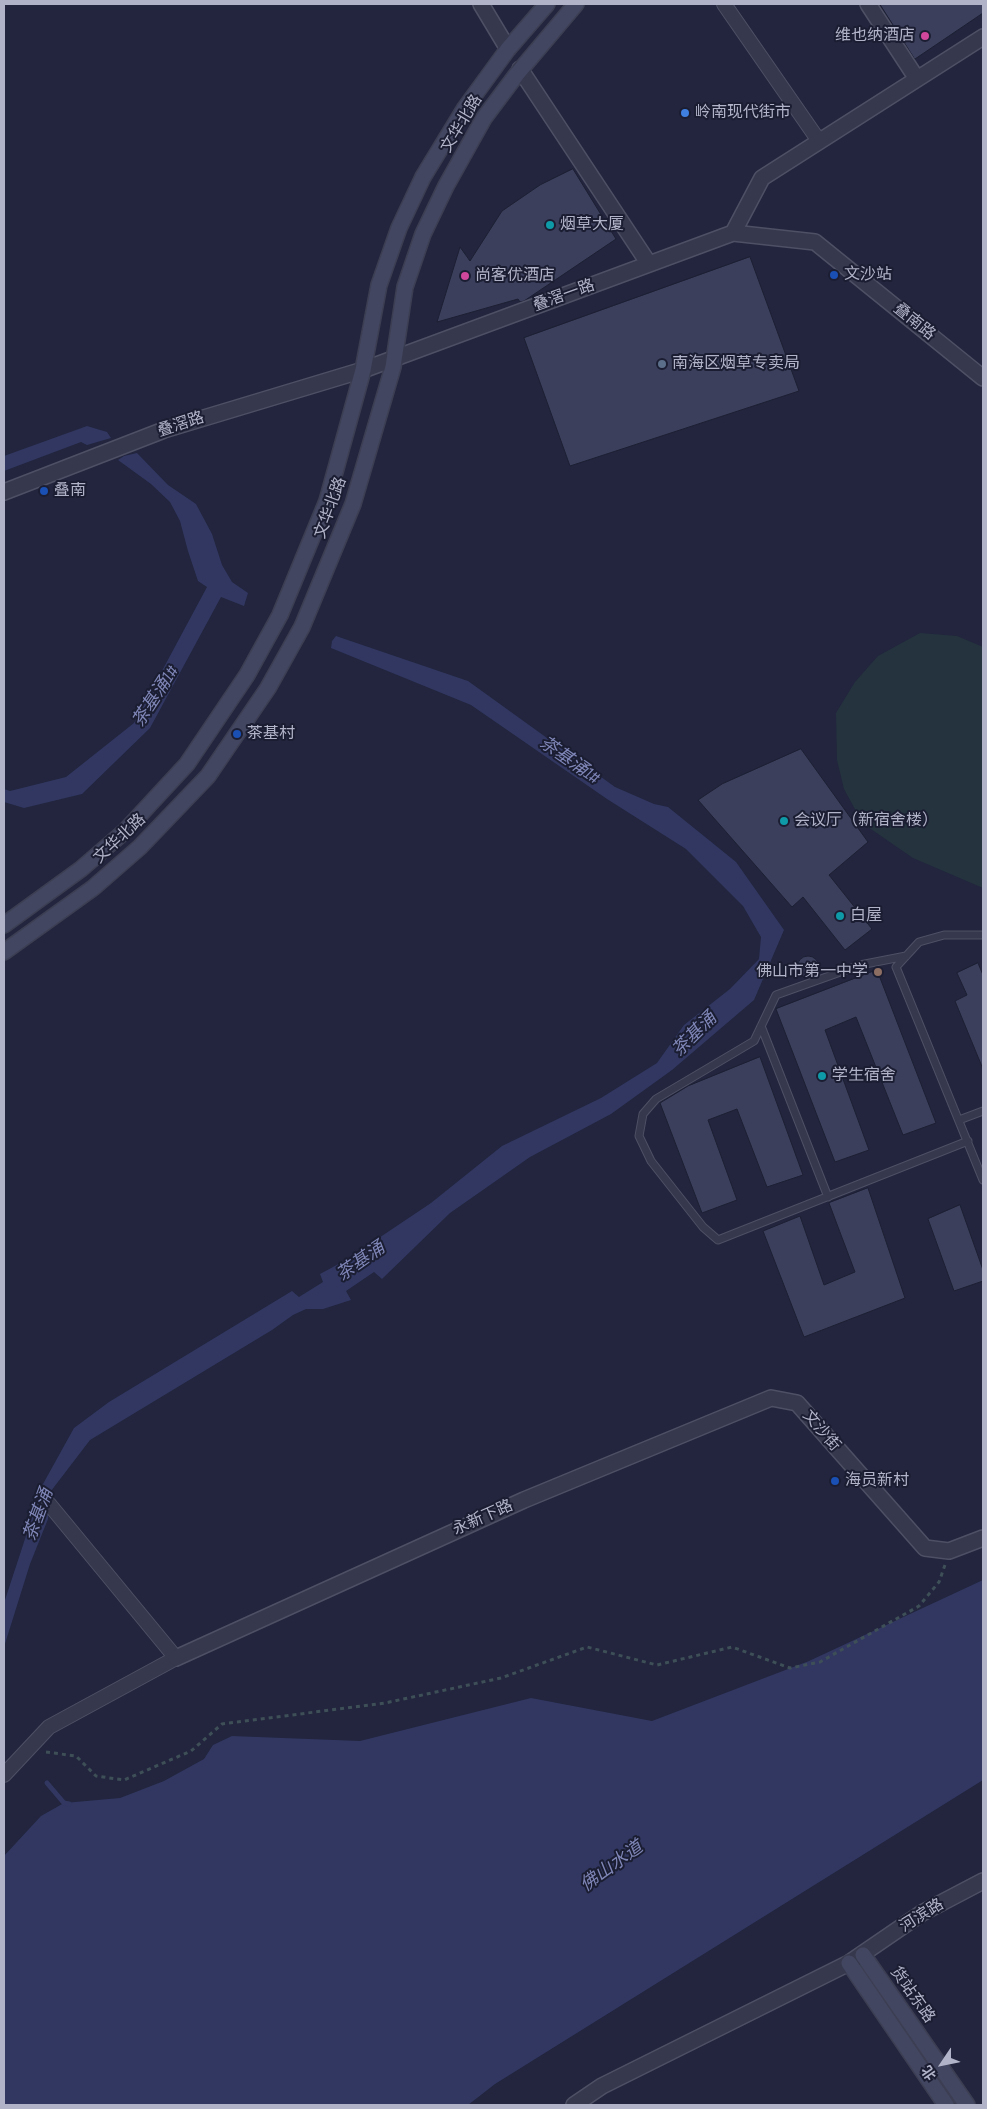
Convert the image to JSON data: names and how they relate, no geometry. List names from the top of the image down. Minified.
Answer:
{"streets":{"main road":["文华北路","货站东路"],"street":["叠滘一路","叠南路","叠滘路","文沙街","永新下路","河滨路"]},"crossings":[["文华北路","叠滘一路"],["文华北路","叠滘路"],["叠滘一路","叠南路"],["叠滘一路","叠滘路"],["文沙街","永新下路"],["河滨路","货站东路"]],"water":["茶基涌1#","茶基涌","佛山水道"],"places":["维也纳酒店","岭南现代街市","烟草大厦","文沙站","尚客优酒店","南海区烟草专卖局","叠南","茶基村","会议厅（新宿舍楼）","白屋","佛山市第一中学","学生宿舍","海员新村"],"north":"bottom left"}
